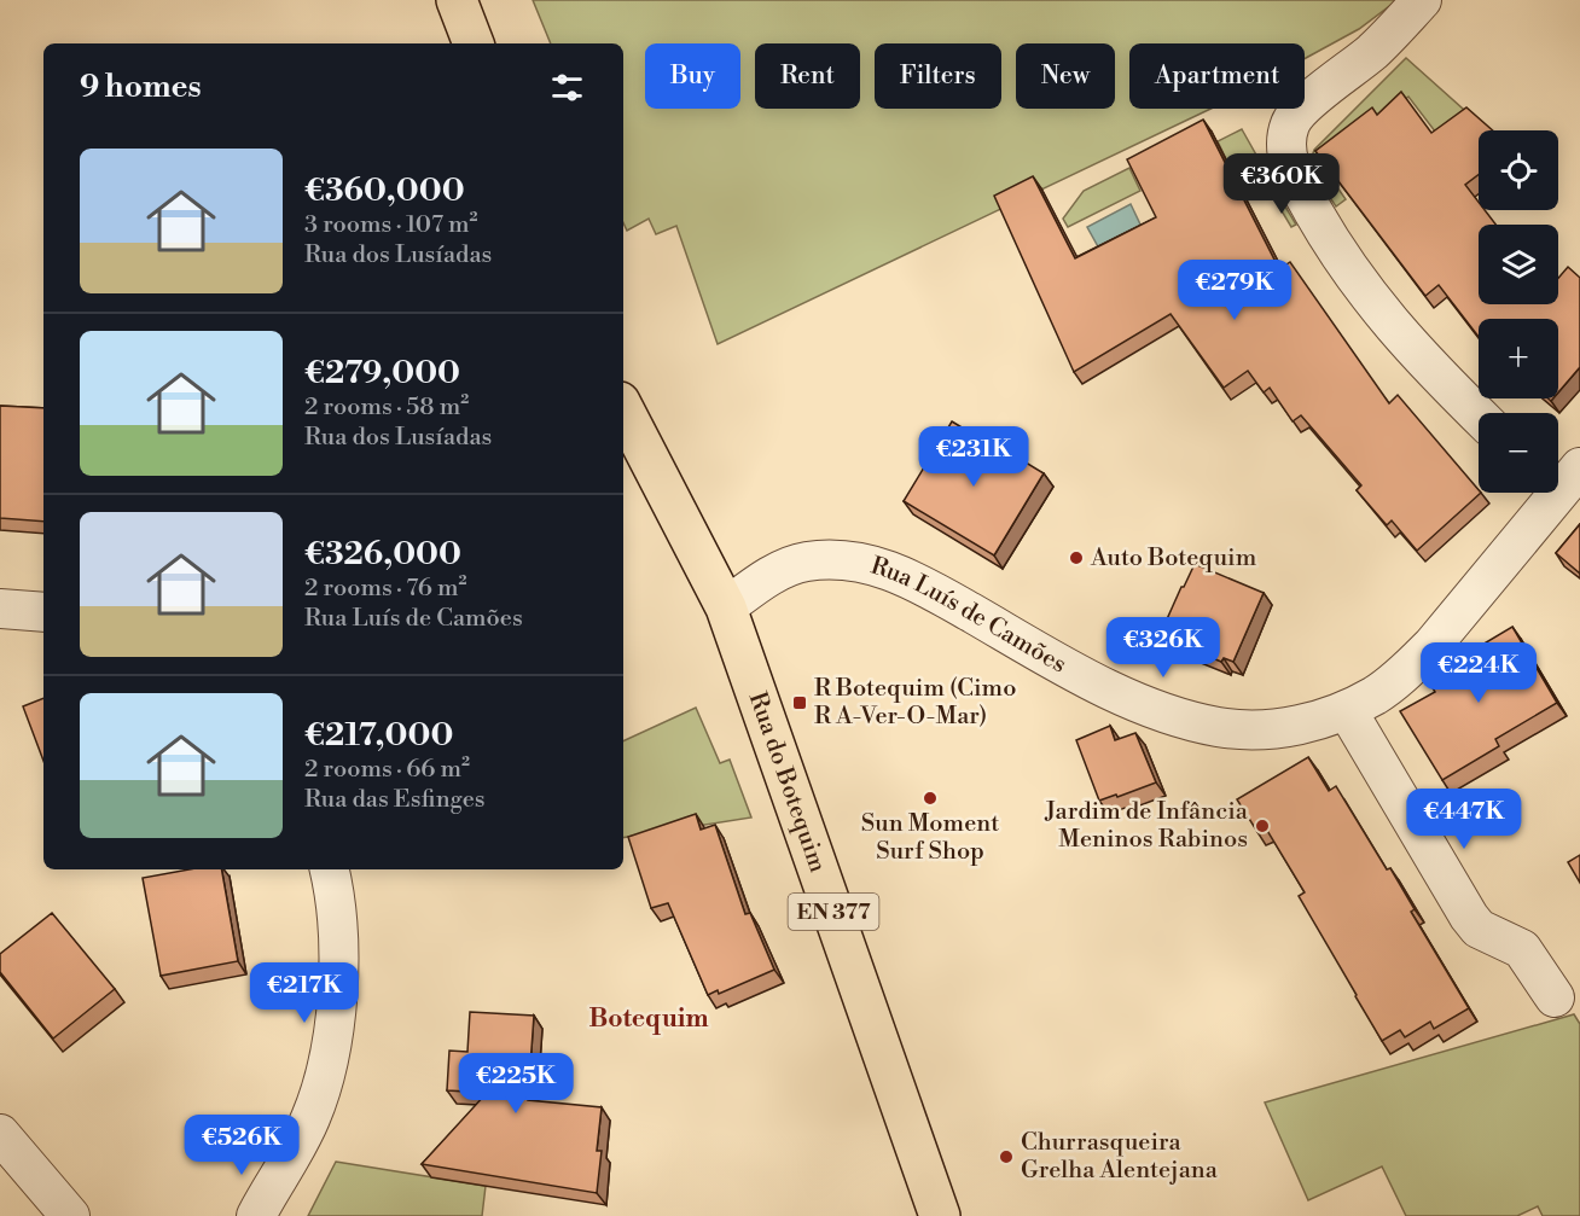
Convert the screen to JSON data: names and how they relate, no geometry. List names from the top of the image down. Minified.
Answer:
{"streets":{"main road":["Rua do Botequim","EN 377"],"street":["Rua Luís de Camões"]},"crossings":[["Rua Luís de Camões","Rua do Botequim"]],"districts":["Botequim"],"places":{"other":["Auto Botequim","Sun Moment Surf Shop","Jardim de Infância Meninos Rabinos","Churrasqueira Grelha Alentejana"],"transit":["R Botequim (Cimo R A-Ver-O-Mar)"]},"page":{"chip":["Buy","Rent","Filters","New","Apartment"],"heading":"9 homes","map_buttons":["+","−"],"list":[{"name":"€360,000","note":"3 rooms · 107 m² · Rua dos Lusíadas"},{"name":"€279,000","note":"2 rooms · 58 m² · Rua dos Lusíadas"},{"name":"€326,000","note":"2 rooms · 76 m² · Rua Luís de Camões"},{"name":"€217,000","note":"2 rooms · 66 m² · Rua das Esfinges"}],"price":["€360K","€279K","€231K","€326K","€224K","€447K","€217K","€225K","€526K"]}}
